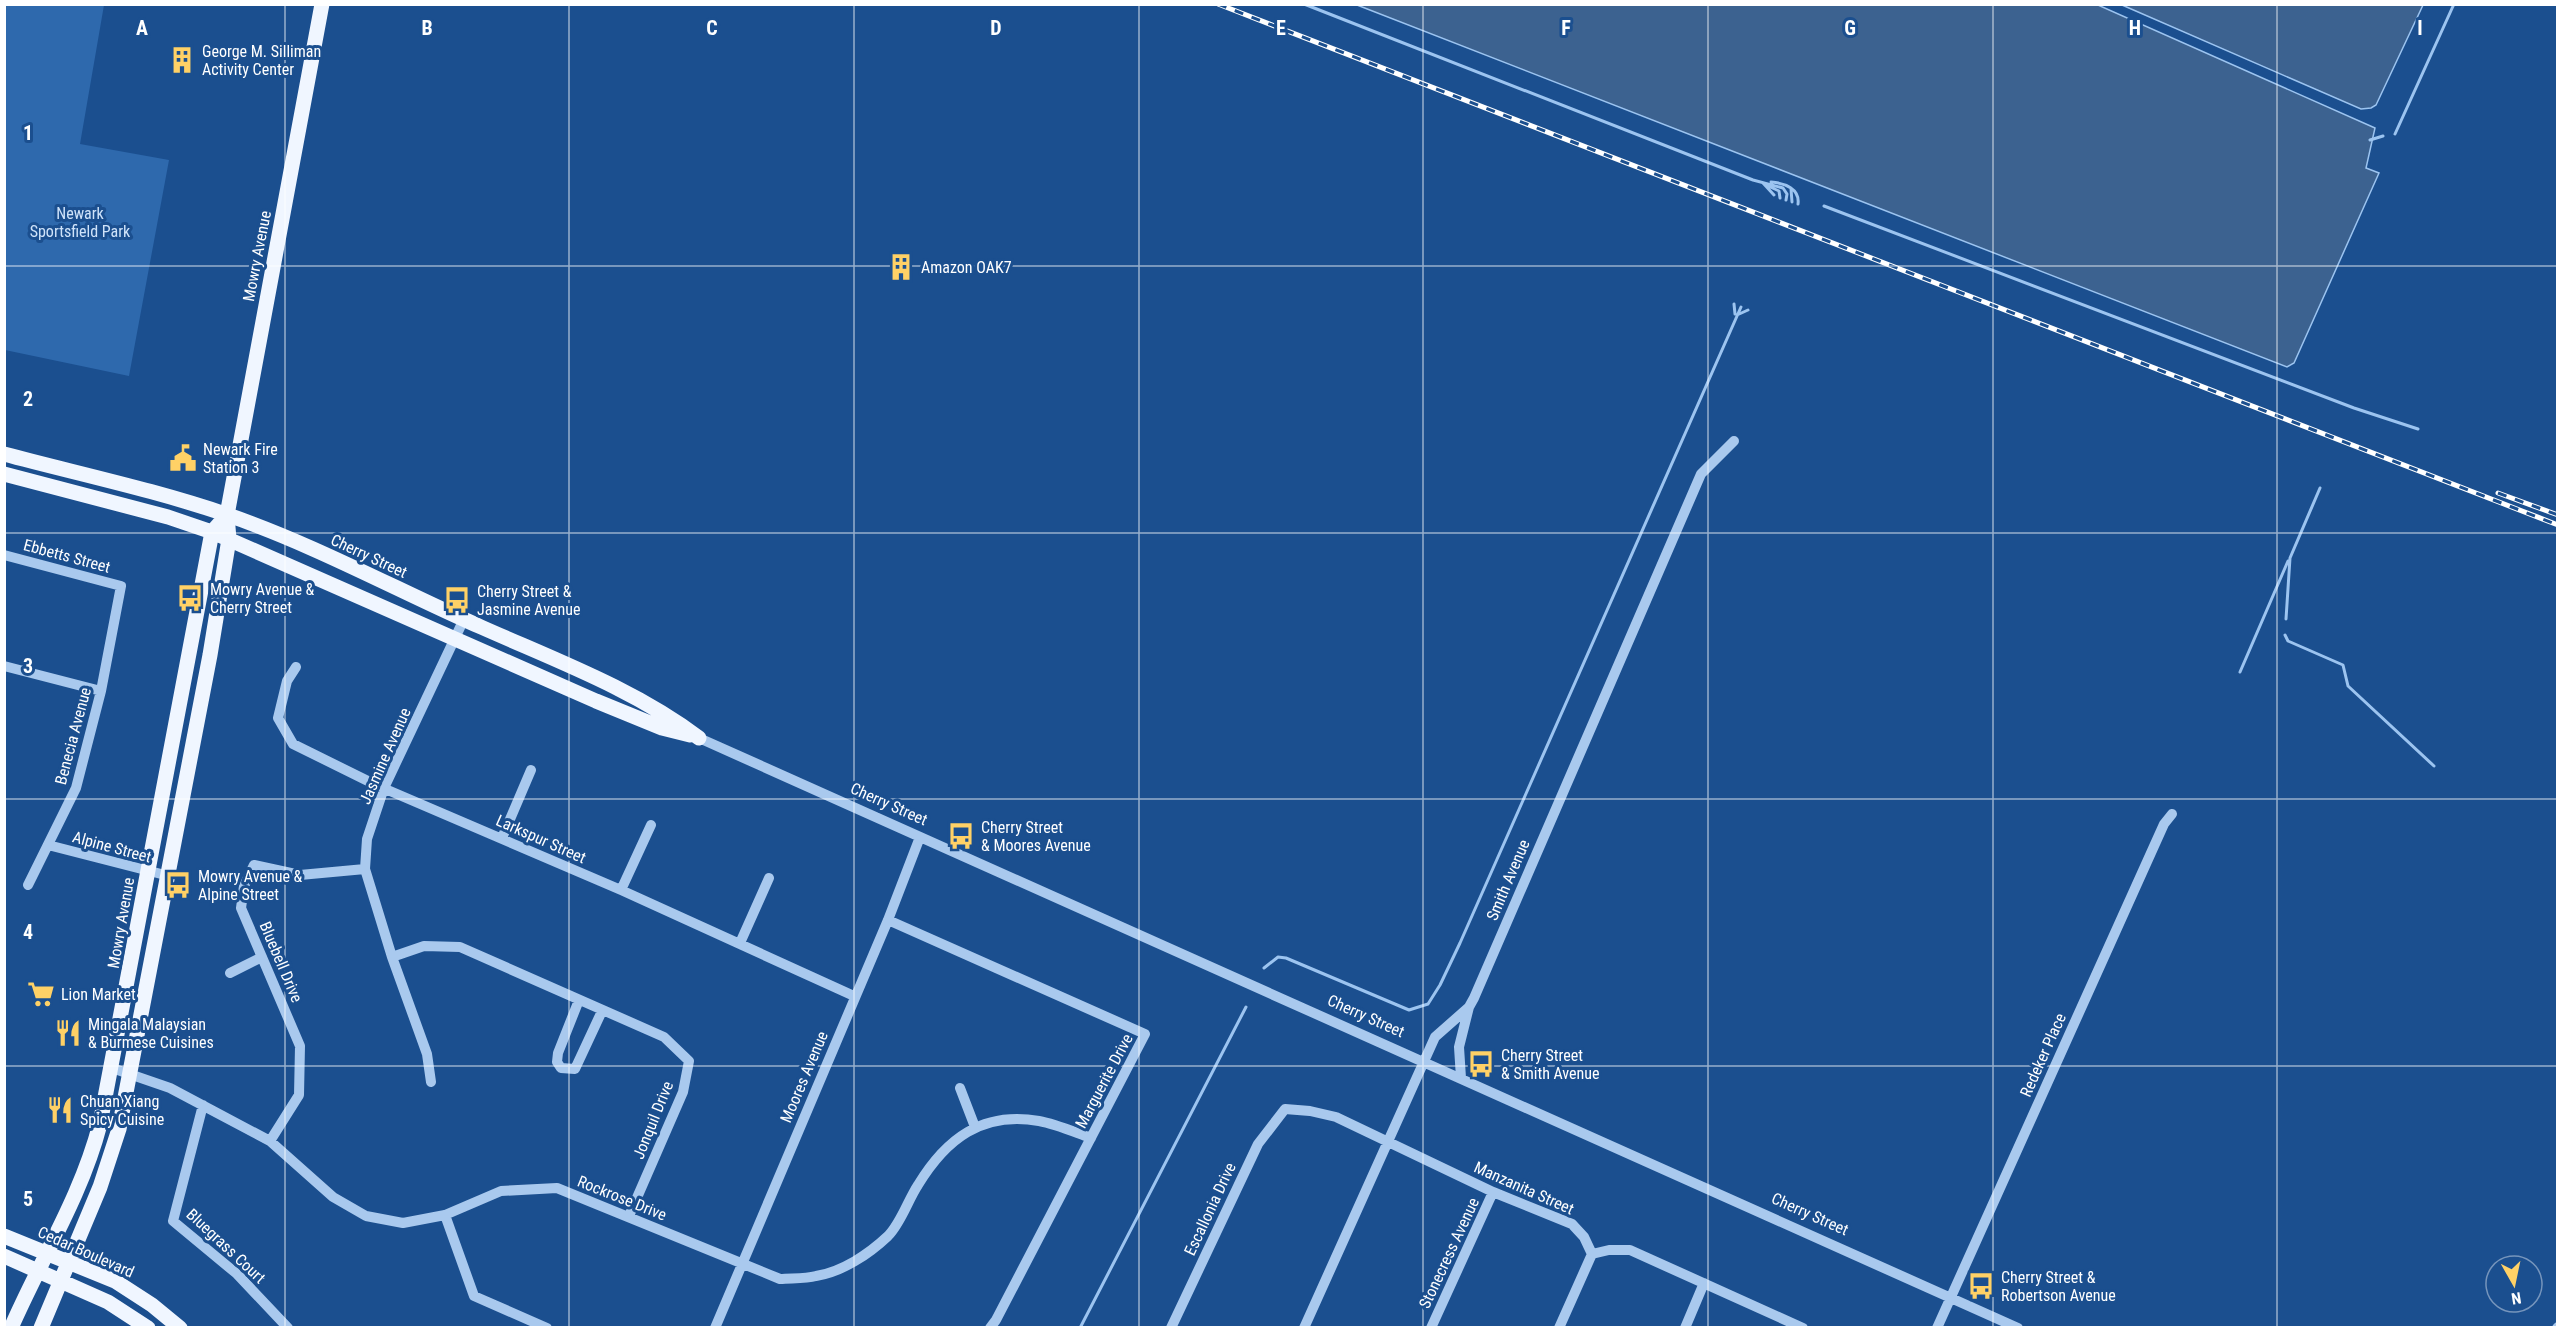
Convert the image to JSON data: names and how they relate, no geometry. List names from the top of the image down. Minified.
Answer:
{"streets":{"main road":["Mowry Avenue","Cherry Street","Cedar Boulevard"],"street":["Ebbetts Street","Benecia Avenue","Jasmine Avenue","Larkspur Street","Alpine Street","Smith Avenue","Bluebell Drive","Redeker Place","Moores Avenue","Marguerite Drive","Jonquil Drive","Manzanita Street","Rockrose Drive","Escallonia Drive","Bluegrass Court","Stonecress Avenue"]},"crossings":[["Mowry Avenue","Cherry Street"],["Mowry Avenue","Alpine Street"],["Mowry Avenue","Rockrose Drive"],["Mowry Avenue","Cedar Boulevard"],["Ebbetts Street","Benecia Avenue"],["Cherry Street","Jasmine Avenue"],["Cherry Street","Smith Avenue"],["Cherry Street","Redeker Place"],["Cherry Street","Moores Avenue"],["Benecia Avenue","Alpine Street"],["Jasmine Avenue","Larkspur Street"],["Jasmine Avenue","Bluebell Drive"],["Jasmine Avenue","Jonquil Drive"],["Larkspur Street","Moores Avenue"],["Smith Avenue","Manzanita Street"],["Bluebell Drive","Rockrose Drive"],["Moores Avenue","Marguerite Drive"],["Moores Avenue","Rockrose Drive"],["Marguerite Drive","Rockrose Drive"],["Jonquil Drive","Rockrose Drive"],["Manzanita Street","Escallonia Drive"],["Manzanita Street","Stonecress Avenue"],["Rockrose Drive","Bluegrass Court"]],"parks":["Newark Sportsfield Park"],"places":{"building":["George M. Silliman Activity Center","Amazon OAK7"],"public building":["Newark Fire Station 3"],"bus stop":["Mowry Avenue & Cherry Street","Cherry Street & Jasmine Avenue","Cherry Street & Moores Avenue","Mowry Avenue & Alpine Street","Cherry Street & Smith Avenue","Cherry Street & Robertson Avenue"],"supermarket":["Lion Market"],"restaurant":["Mingala Malaysian & Burmese Cuisines","Chuan Xiang Spicy Cuisine"]},"north":"bottom","grid":{"columns":["A","B","C","D","E","F","G","H","I"],"rows":["1","2","3","4","5"]}}
